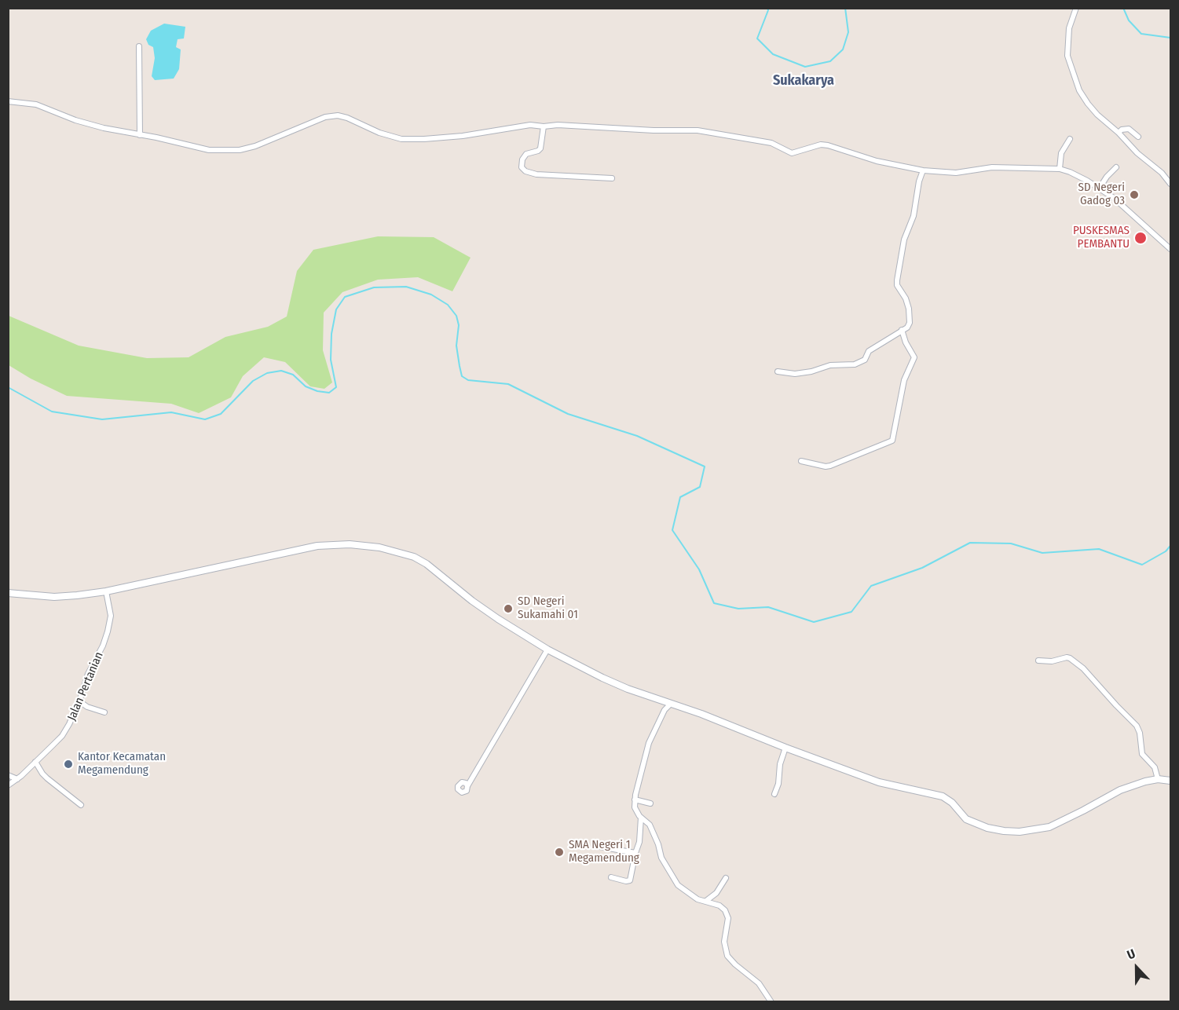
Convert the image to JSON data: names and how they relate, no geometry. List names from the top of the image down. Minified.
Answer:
{"streets":{"street":["Jalan Pertanian"]},"districts":["Sukakarya"],"places":["SD Negeri Gadog 03","PUSKESMAS PEMBANTU","SD Negeri Sukamahi 01","Kantor Kecamatan Megamendung","SMA Negeri 1 Megamendung"],"north":"top"}
